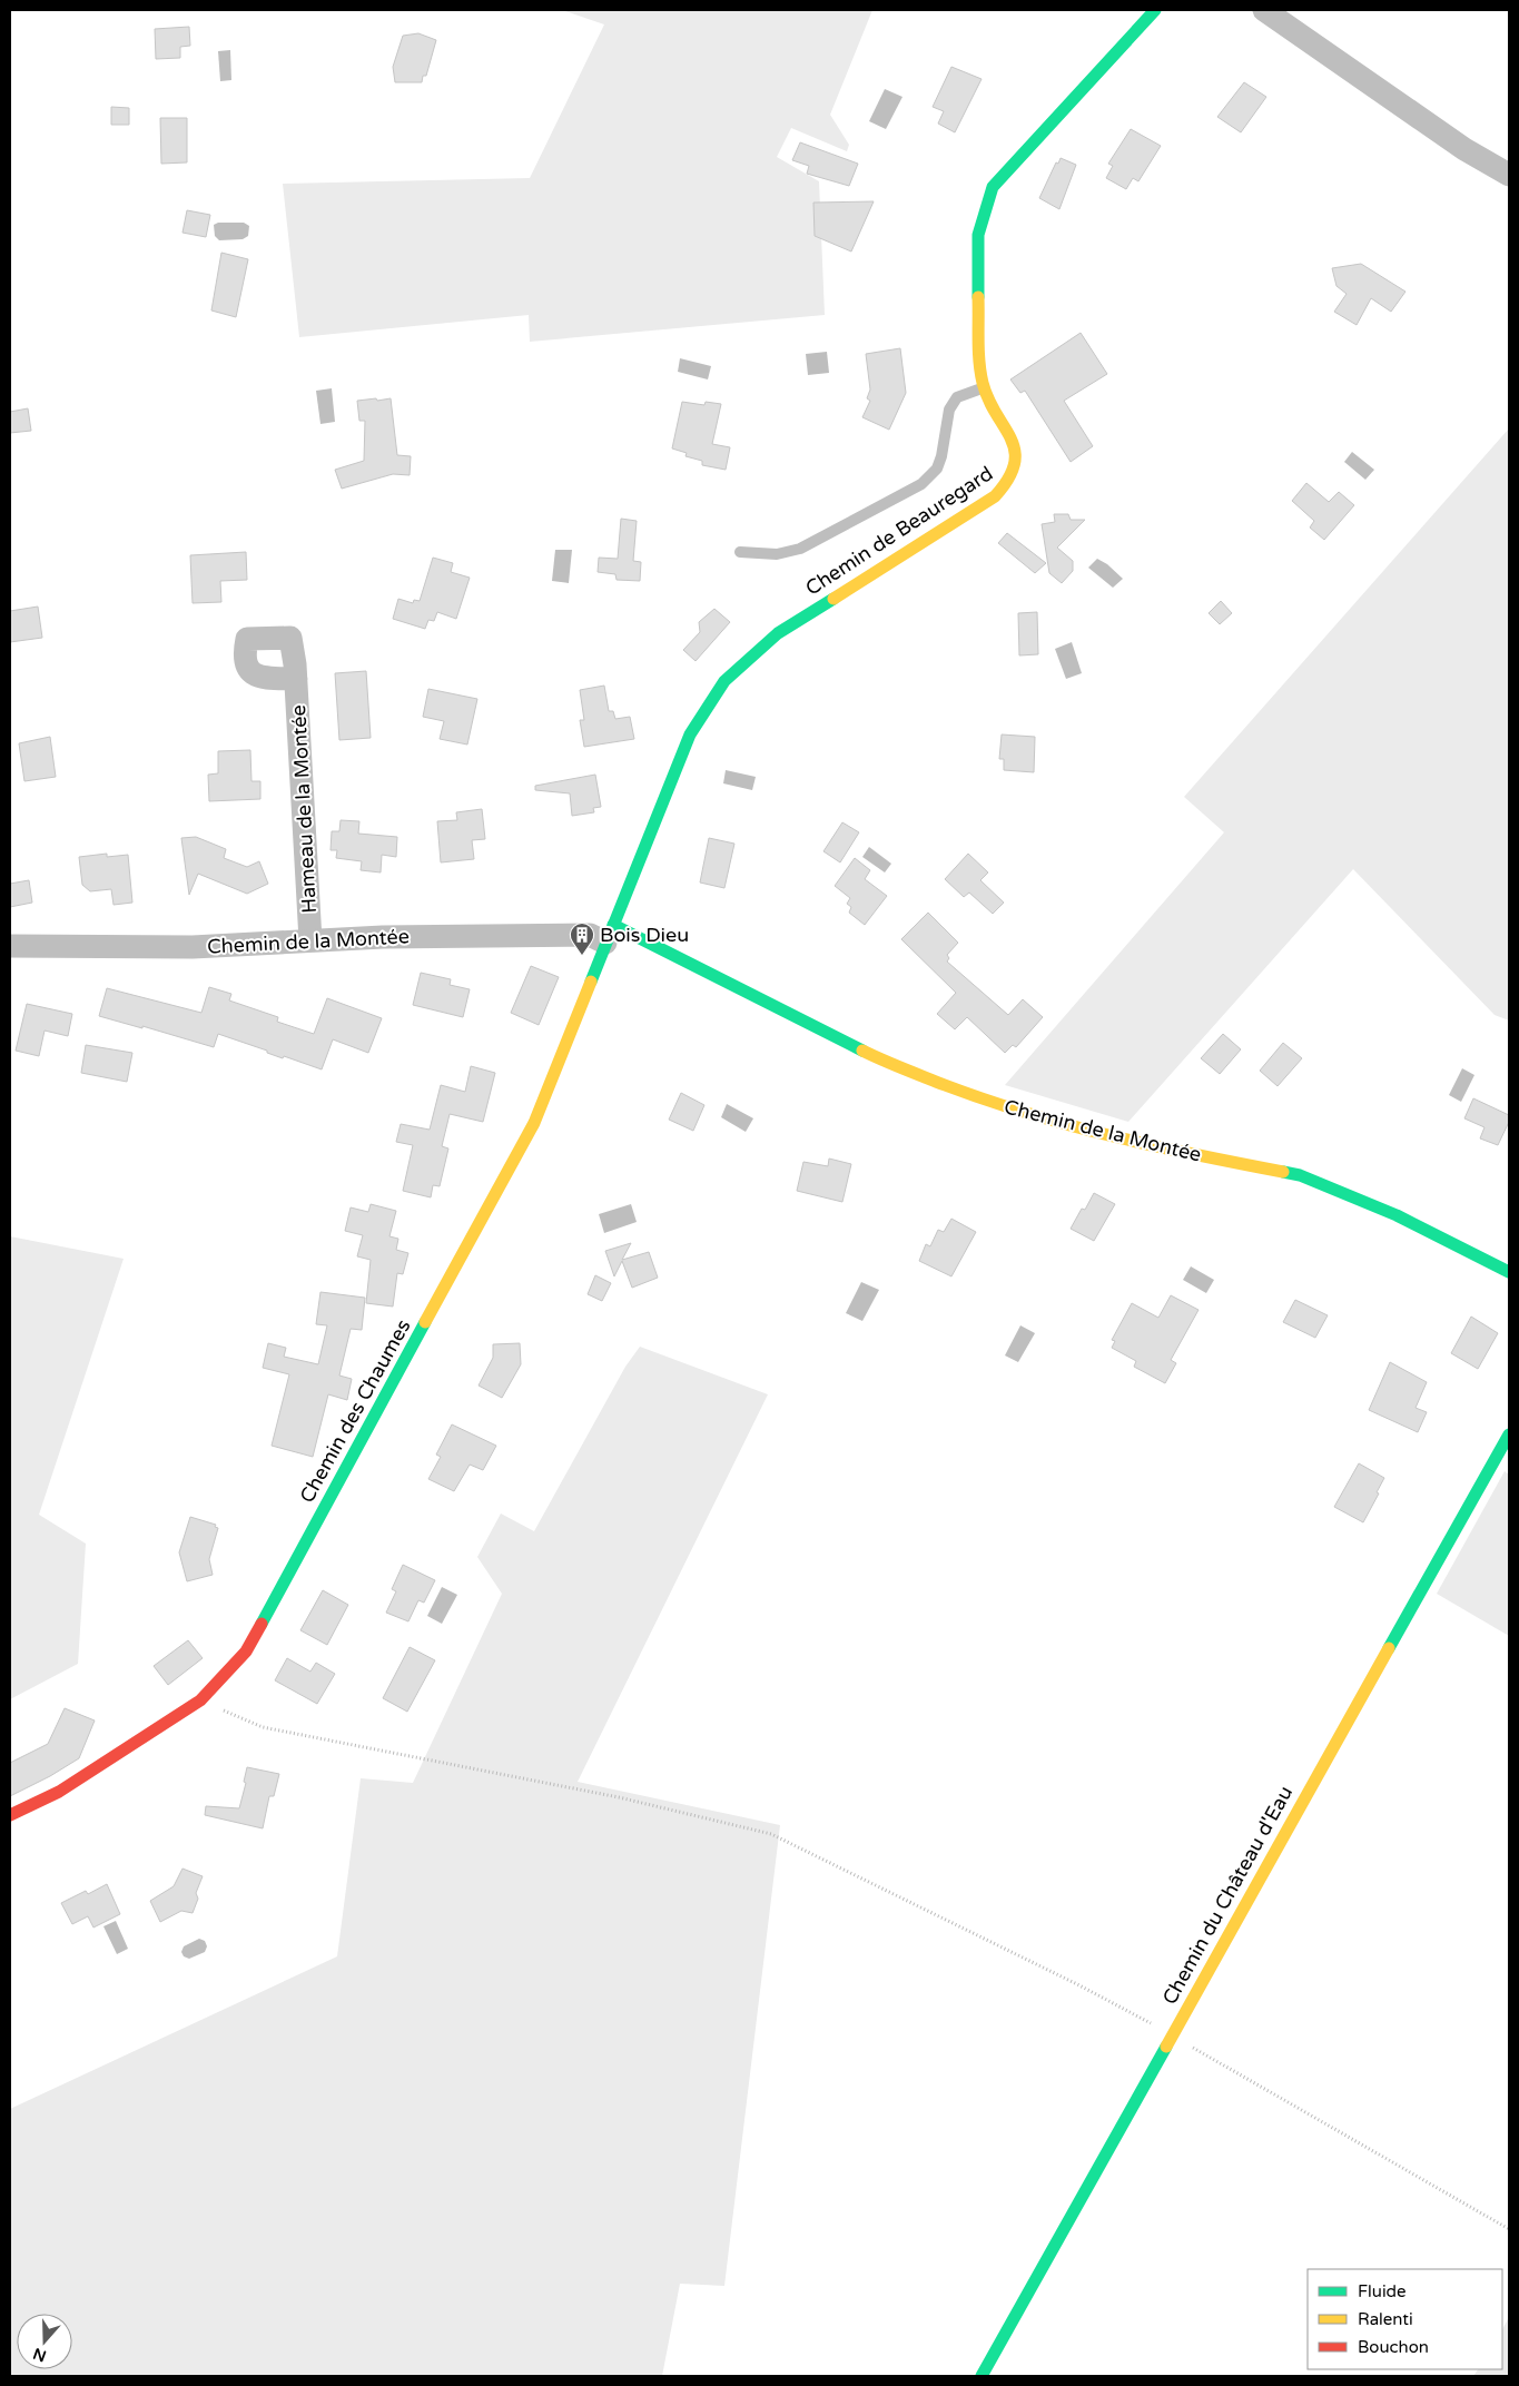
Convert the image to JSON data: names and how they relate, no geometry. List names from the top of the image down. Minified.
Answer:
{"streets":{"street":["Chemin de Beauregard","Hameau de la Montée","Chemin de la Montée","Chemin des Chaumes","Chemin du Château d'Eau"]},"crossings":[["Chemin de Beauregard","Chemin de la Montée"],["Chemin de Beauregard","Chemin des Chaumes"],["Hameau de la Montée","Chemin de la Montée"],["Chemin de la Montée","Chemin des Chaumes"]],"places":{"building":["Bois Dieu"]},"legend":["Fluide","Ralenti","Bouchon"],"north":"bottom"}
